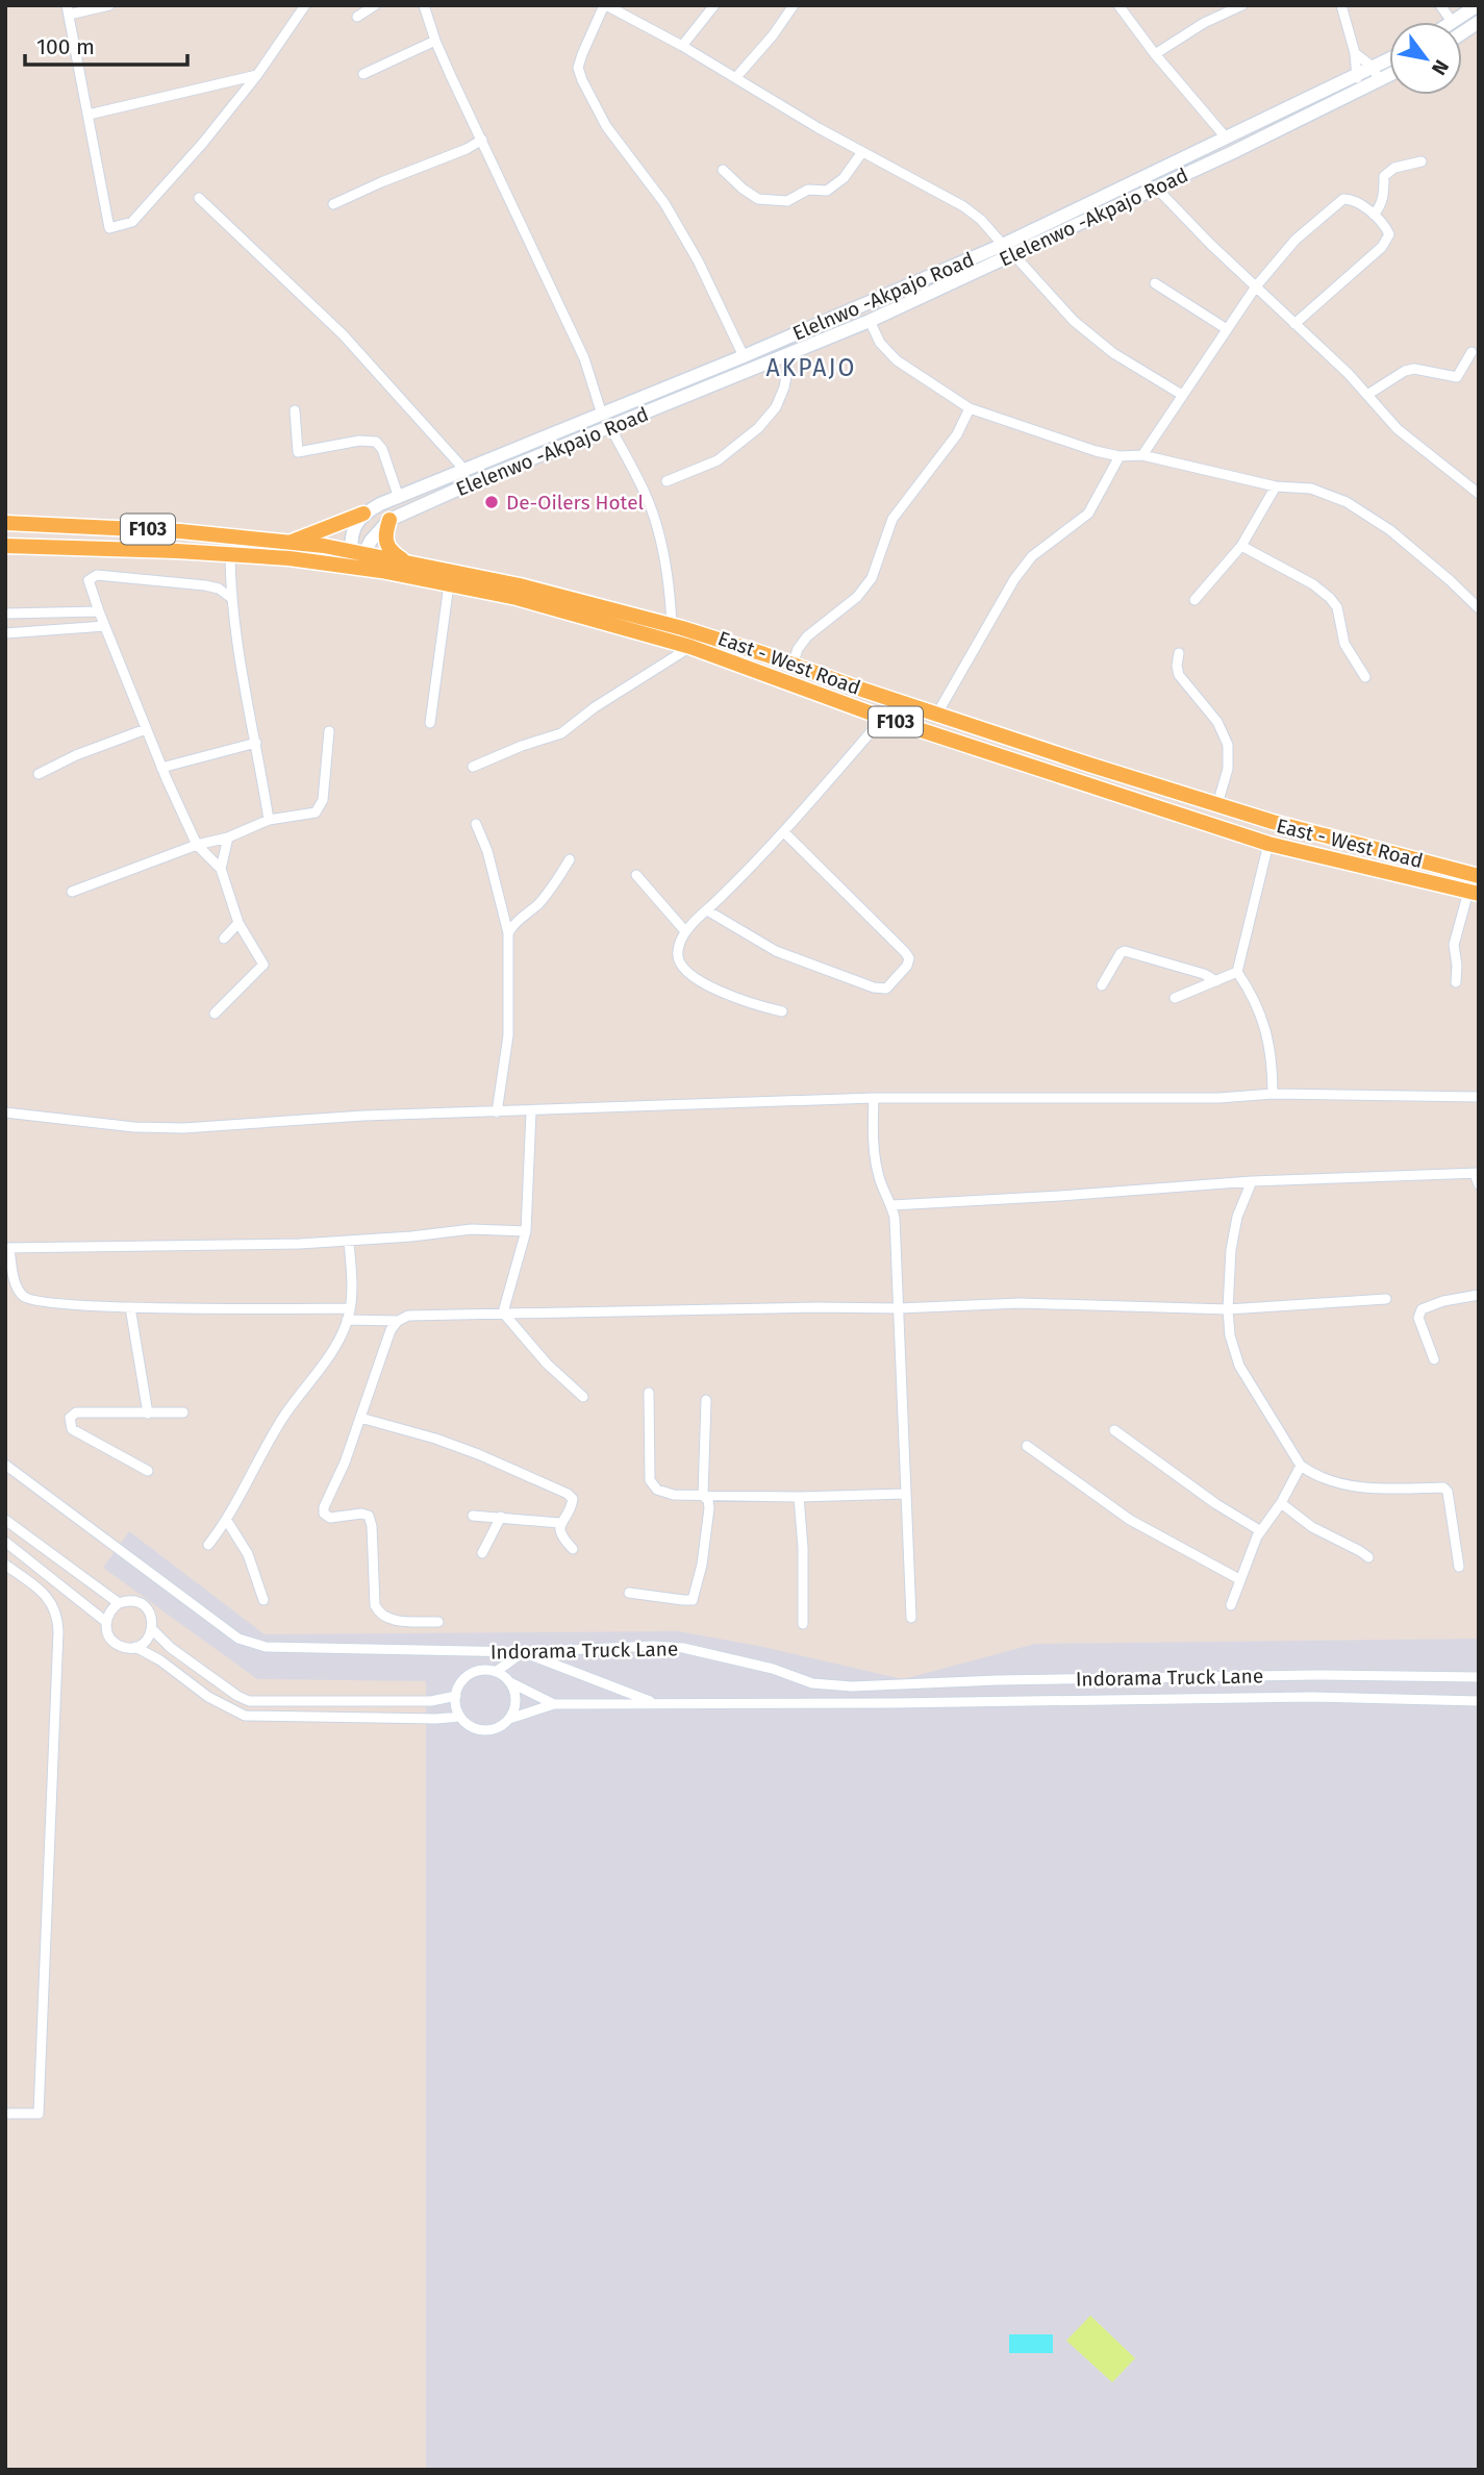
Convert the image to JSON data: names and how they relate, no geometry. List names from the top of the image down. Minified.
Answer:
{"streets":{"main road":["Elelenwo -Akpajo Road","Elelnwo -Akpajo Road","F103","East - West Road"],"street":["Indorama Truck Lane"]},"crossings":[["Elelenwo -Akpajo Road","Elelnwo -Akpajo Road"],["Elelenwo -Akpajo Road","East - West Road"],["F103","East - West Road"]],"districts":["AKPAJO"],"places":["De-Oilers Hotel"],"scale_bar":"100 m","north":"bottom right"}
